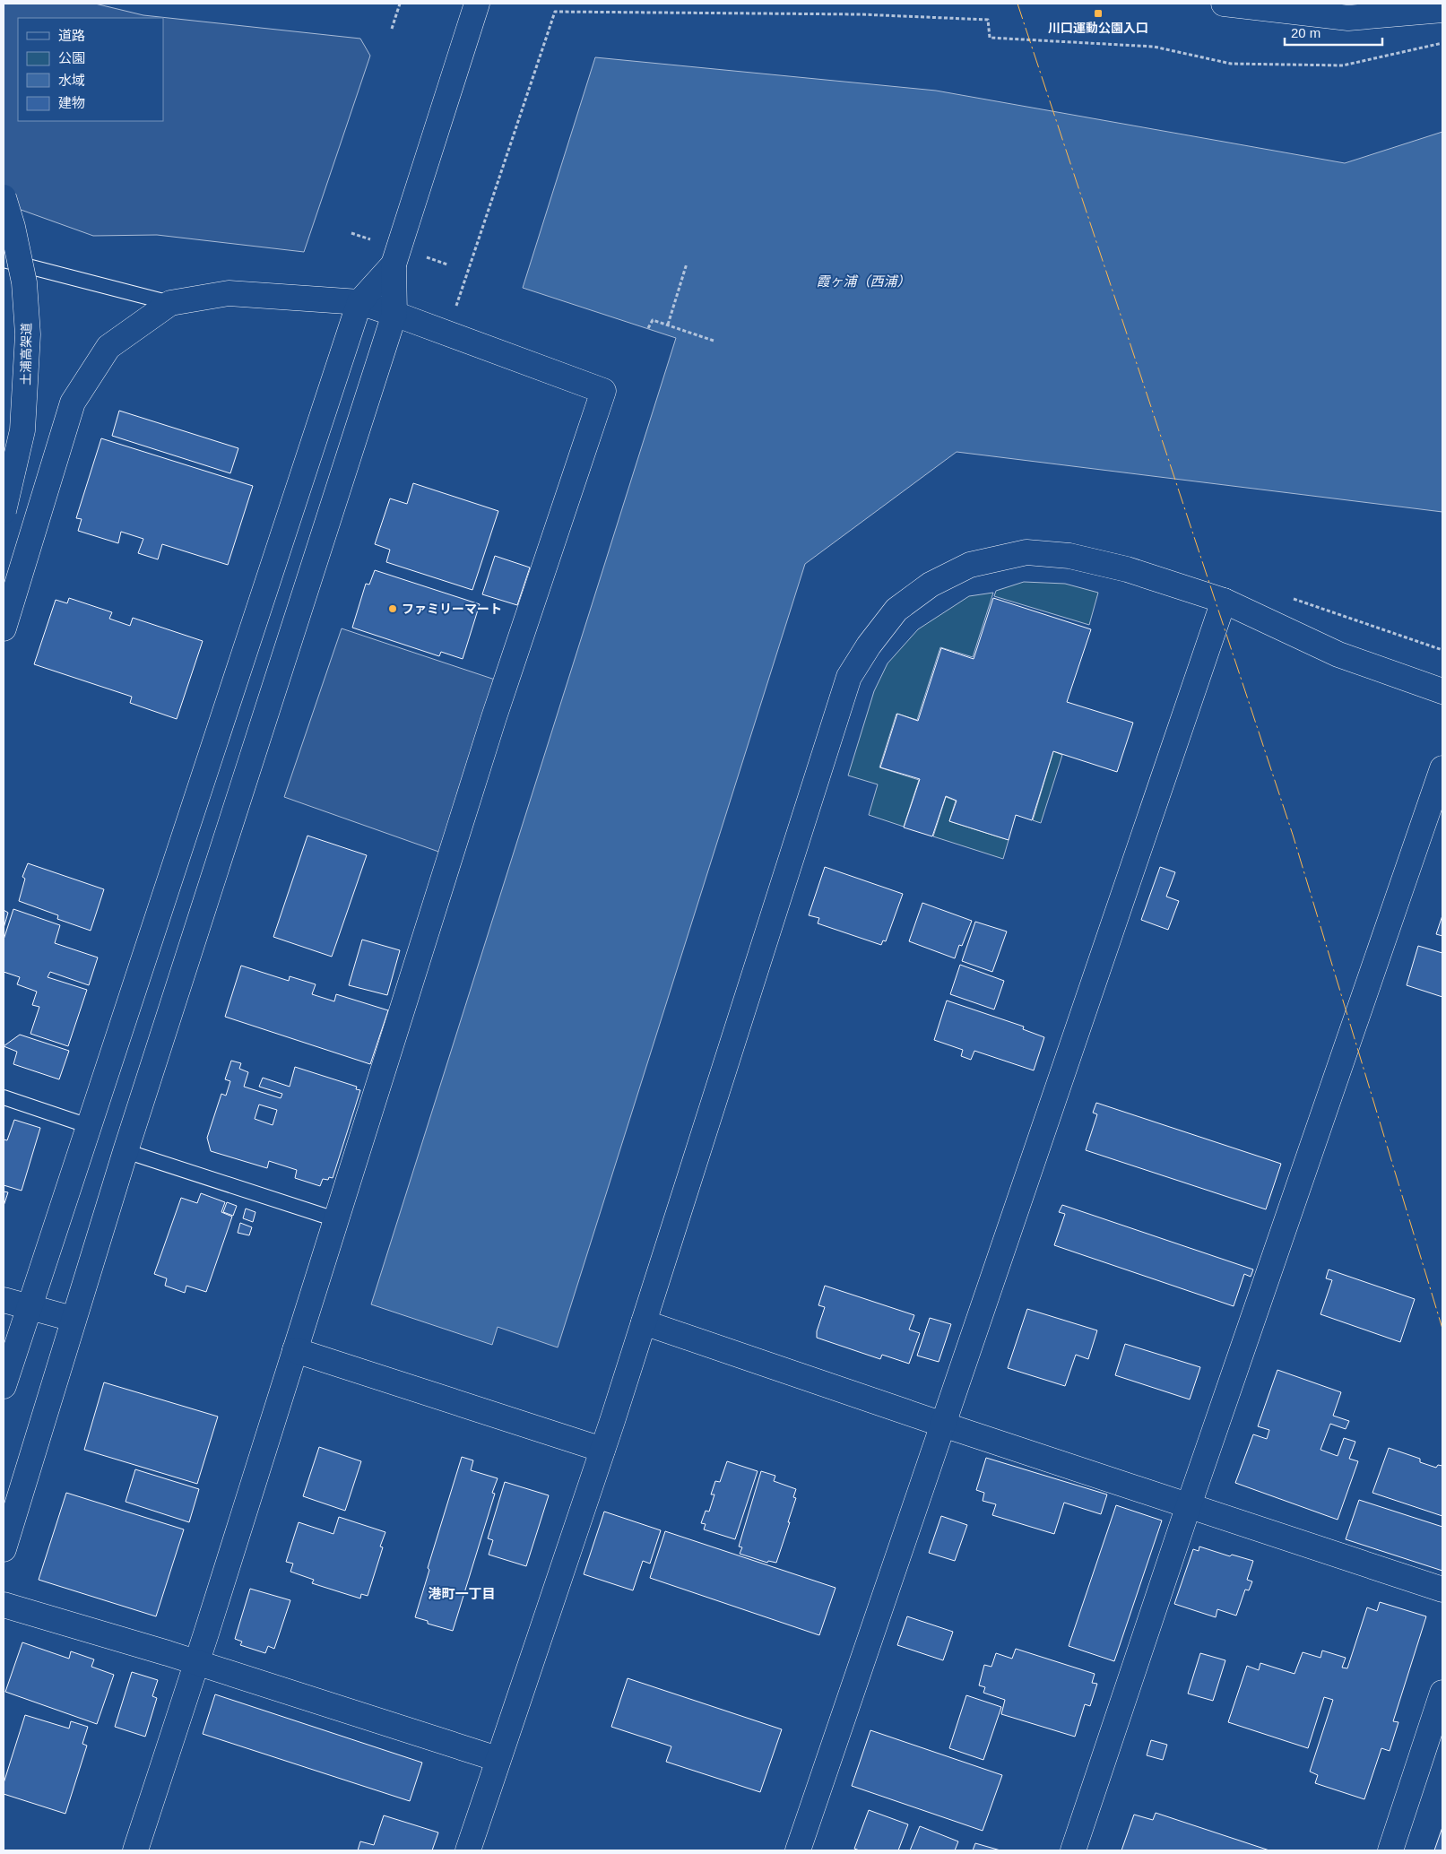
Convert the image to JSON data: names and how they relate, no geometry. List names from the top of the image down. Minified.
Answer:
{"streets":{"street":["土浦高架道"]},"districts":["港町一丁目"],"water":["霞ヶ浦（西浦）"],"places":{"transit":["川口運動公園入口"],"other":["ファミリーマート"]},"legend":["道路","公園","水域","建物"],"scale_bar":"20 m"}
